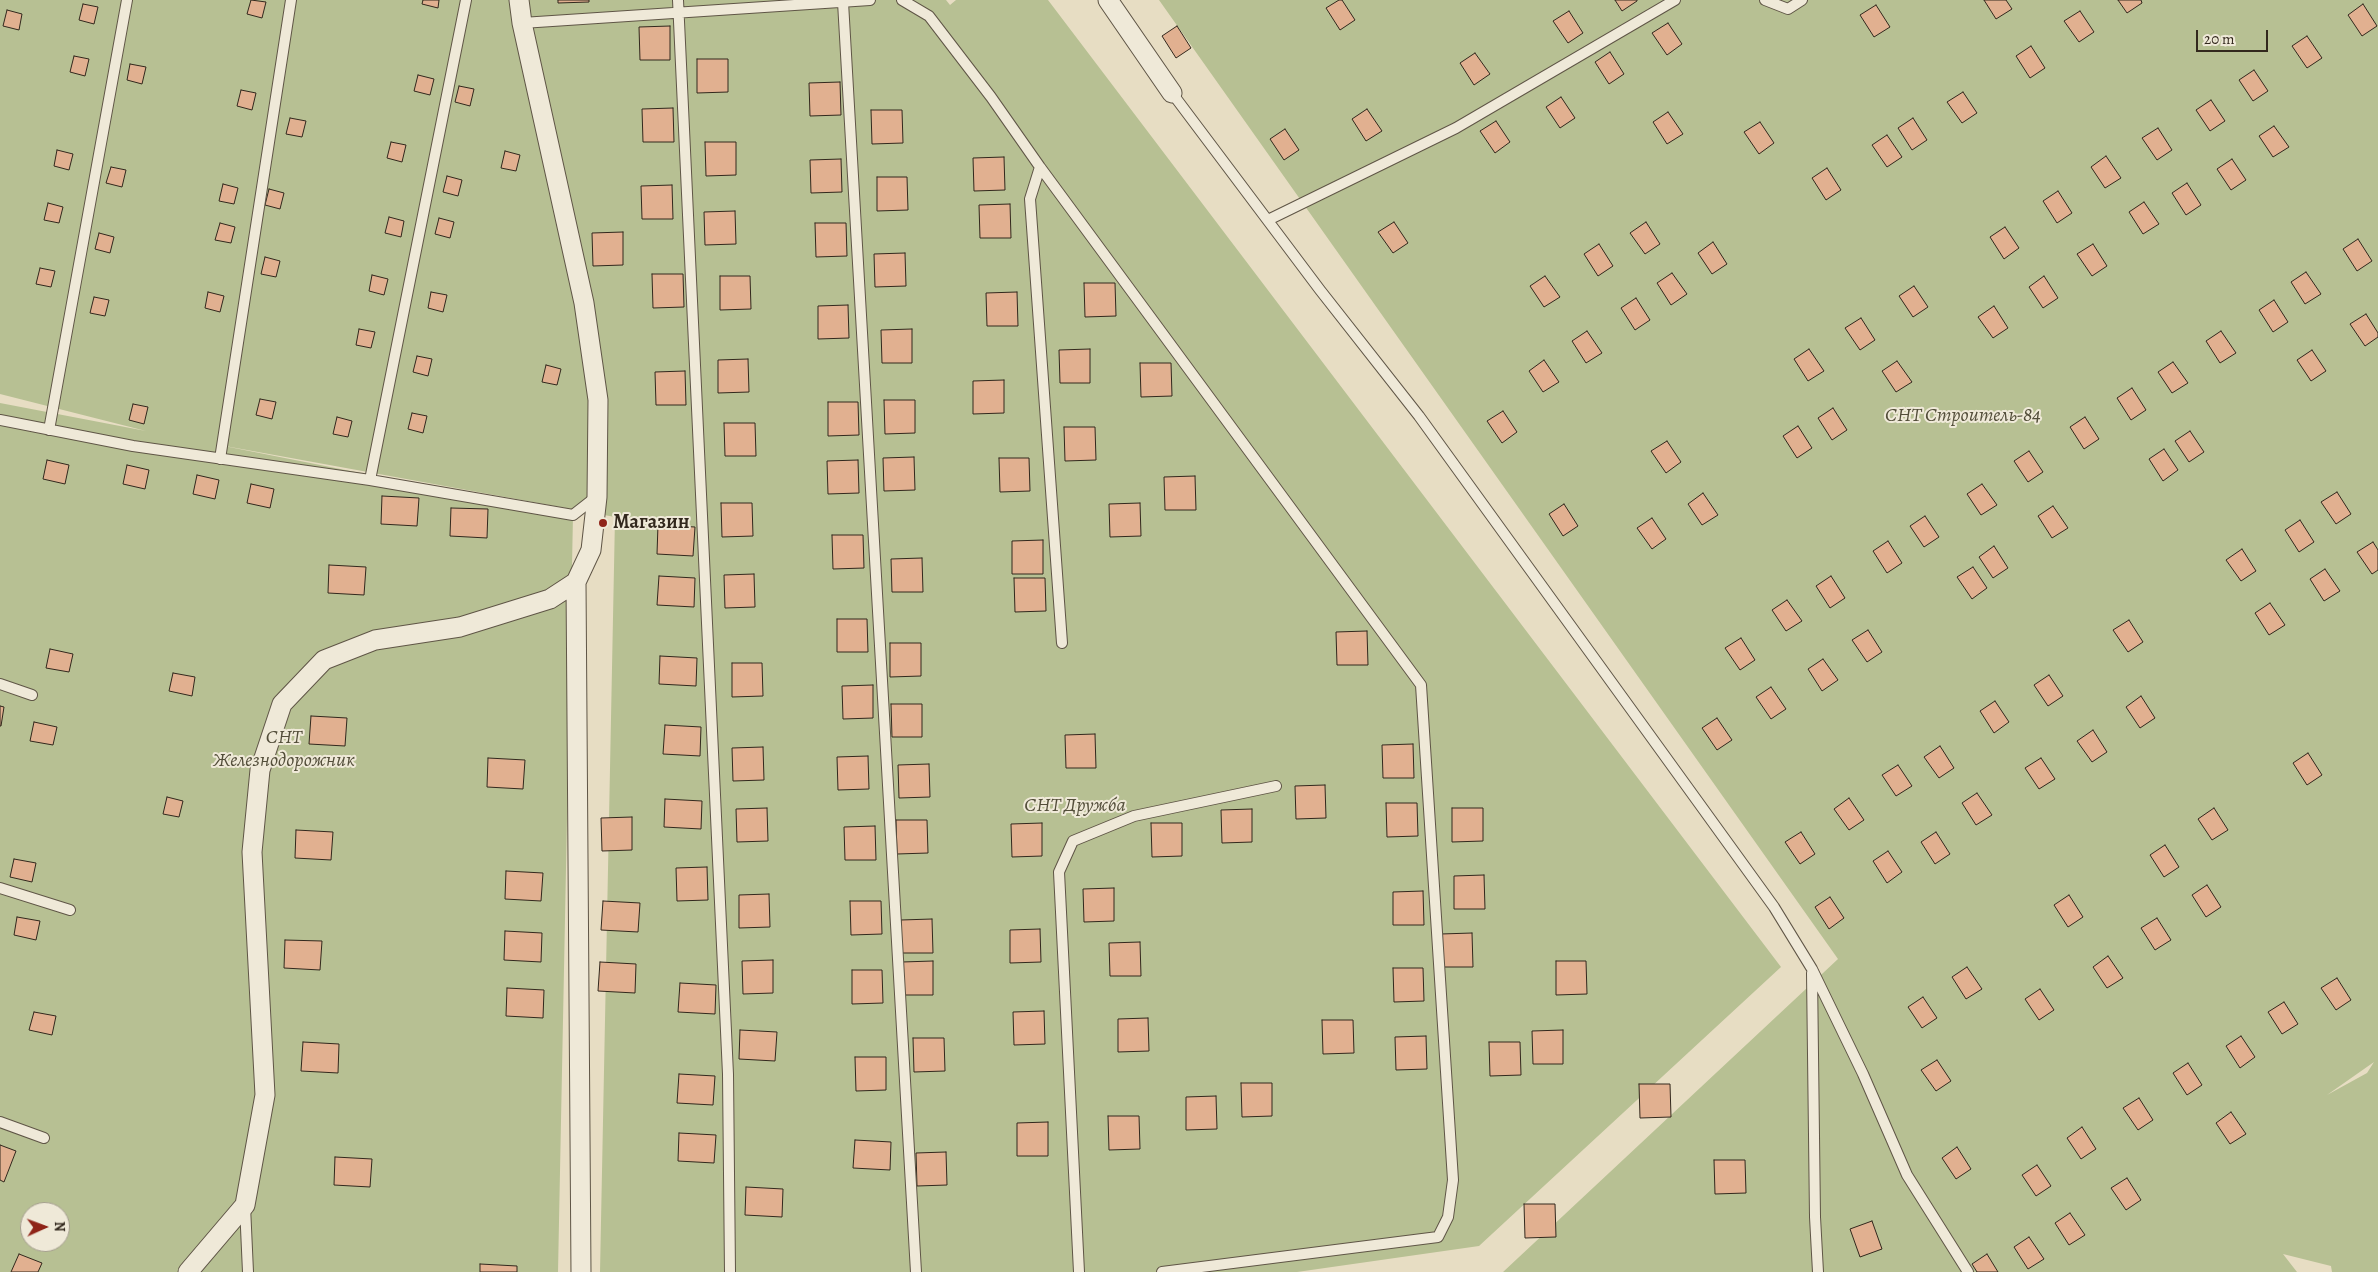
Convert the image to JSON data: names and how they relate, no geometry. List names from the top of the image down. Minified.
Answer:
{"parks":["СНТ Строитель-84","СНТ Железнодорожник","СНТ Дружба"],"places":["Магазин"],"scale_bar":"20 m","north":"right"}
